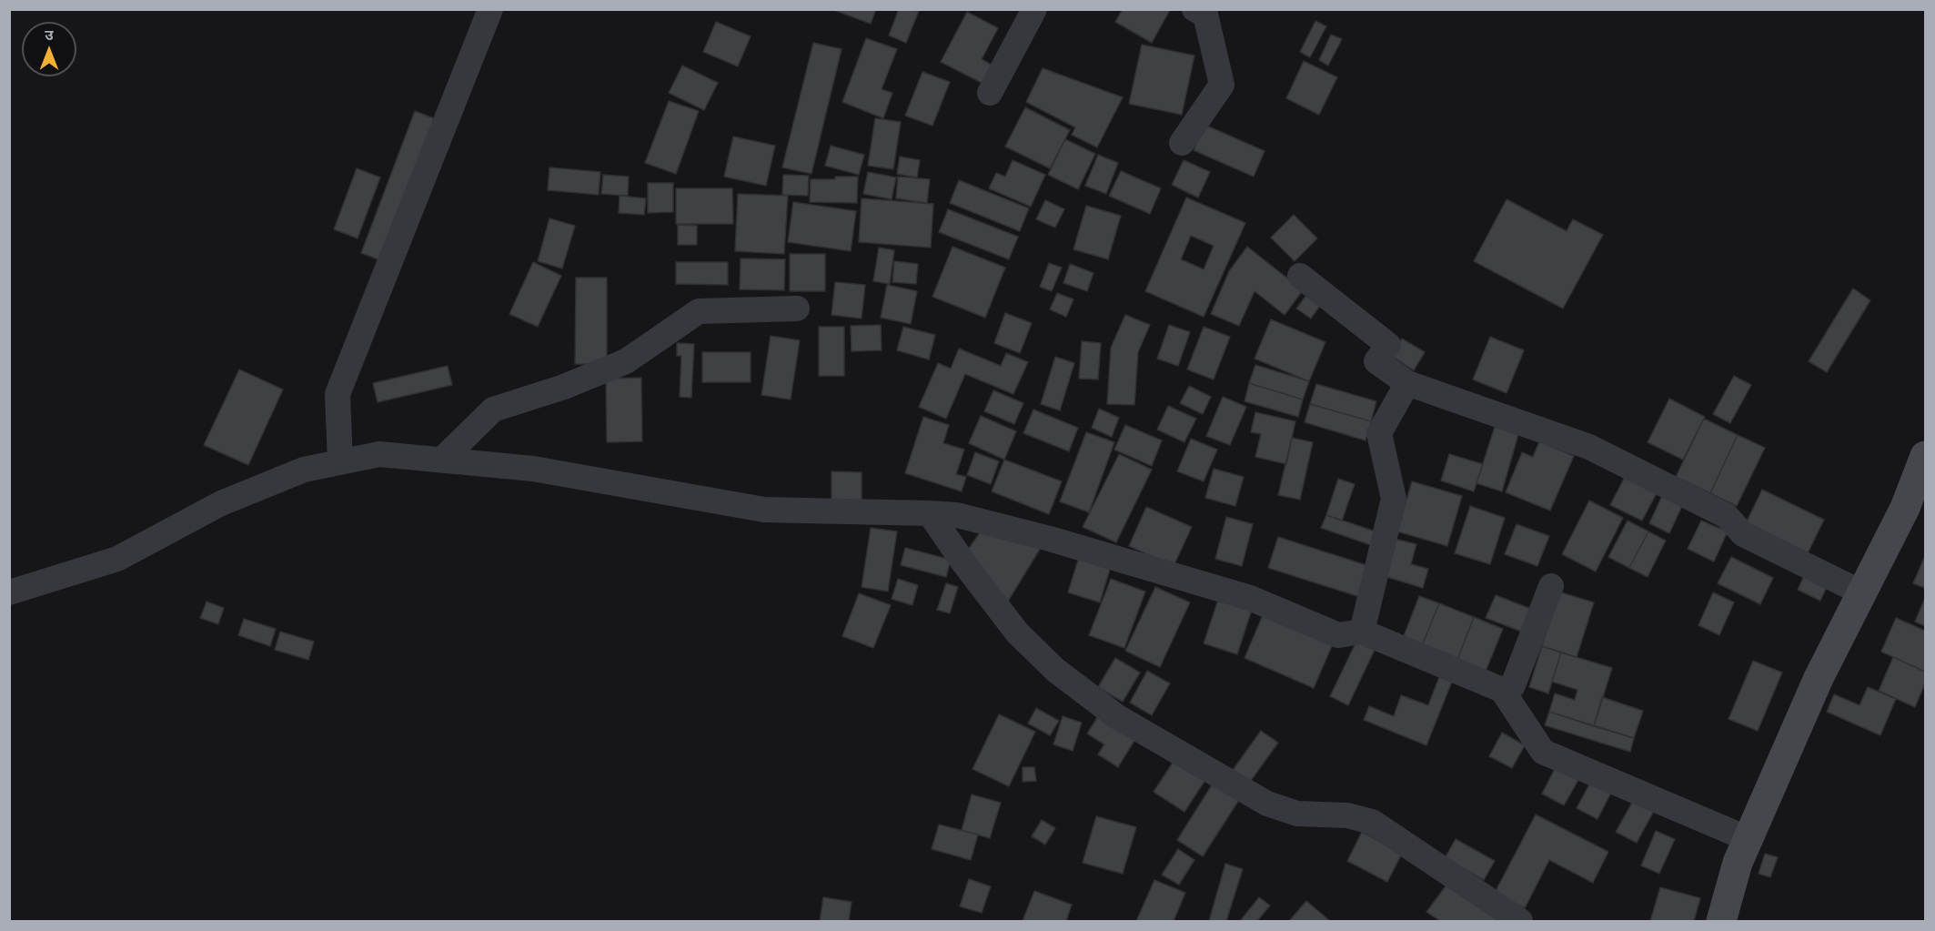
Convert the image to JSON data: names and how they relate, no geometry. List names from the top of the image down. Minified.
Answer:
{"north":"top"}
